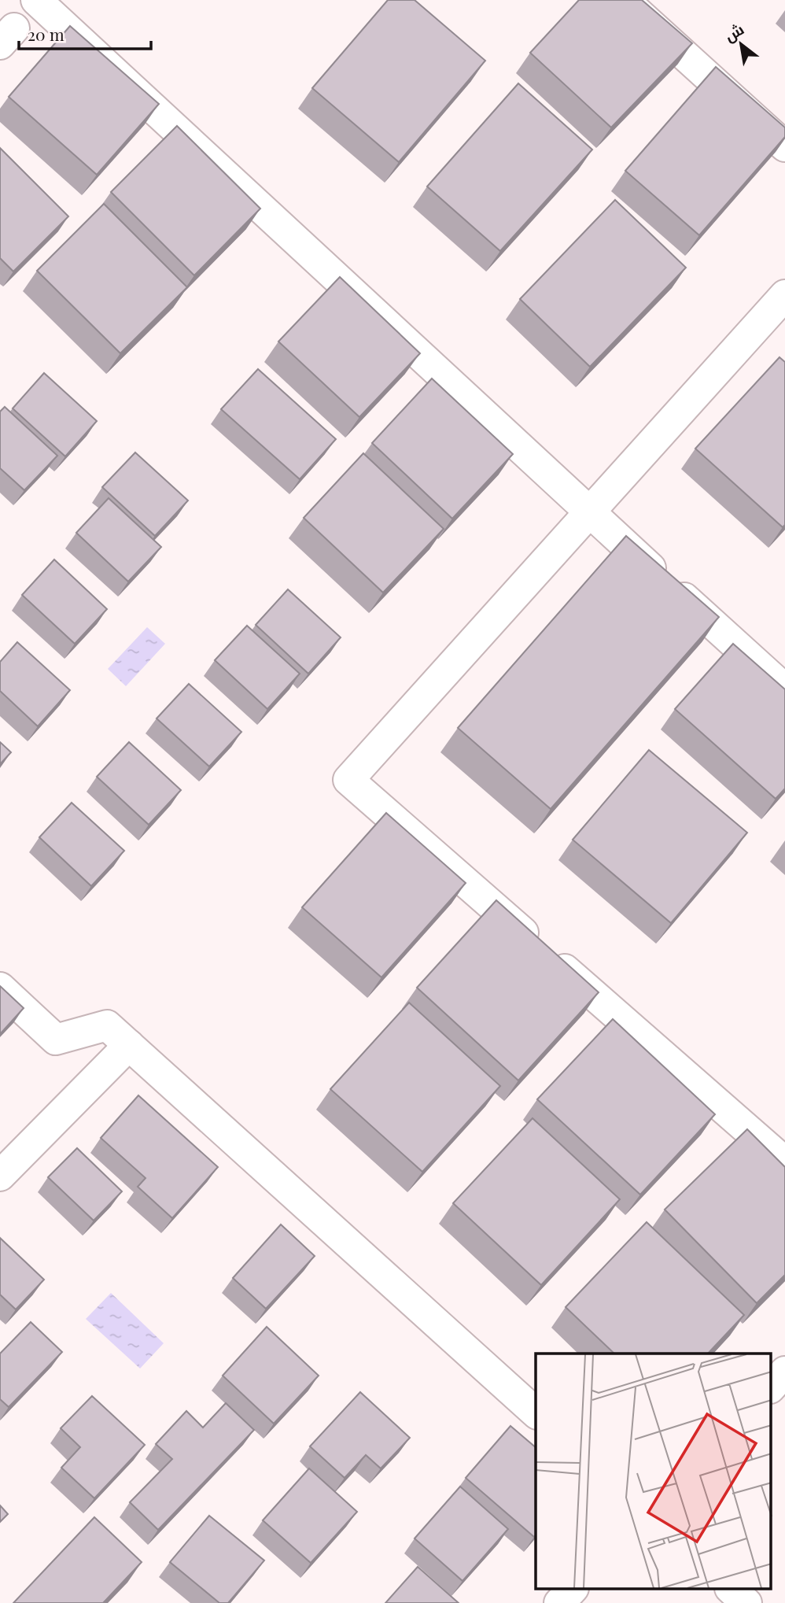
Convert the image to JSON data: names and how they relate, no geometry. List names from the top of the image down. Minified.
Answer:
{"scale_bar":"20 m","north":"top left"}
